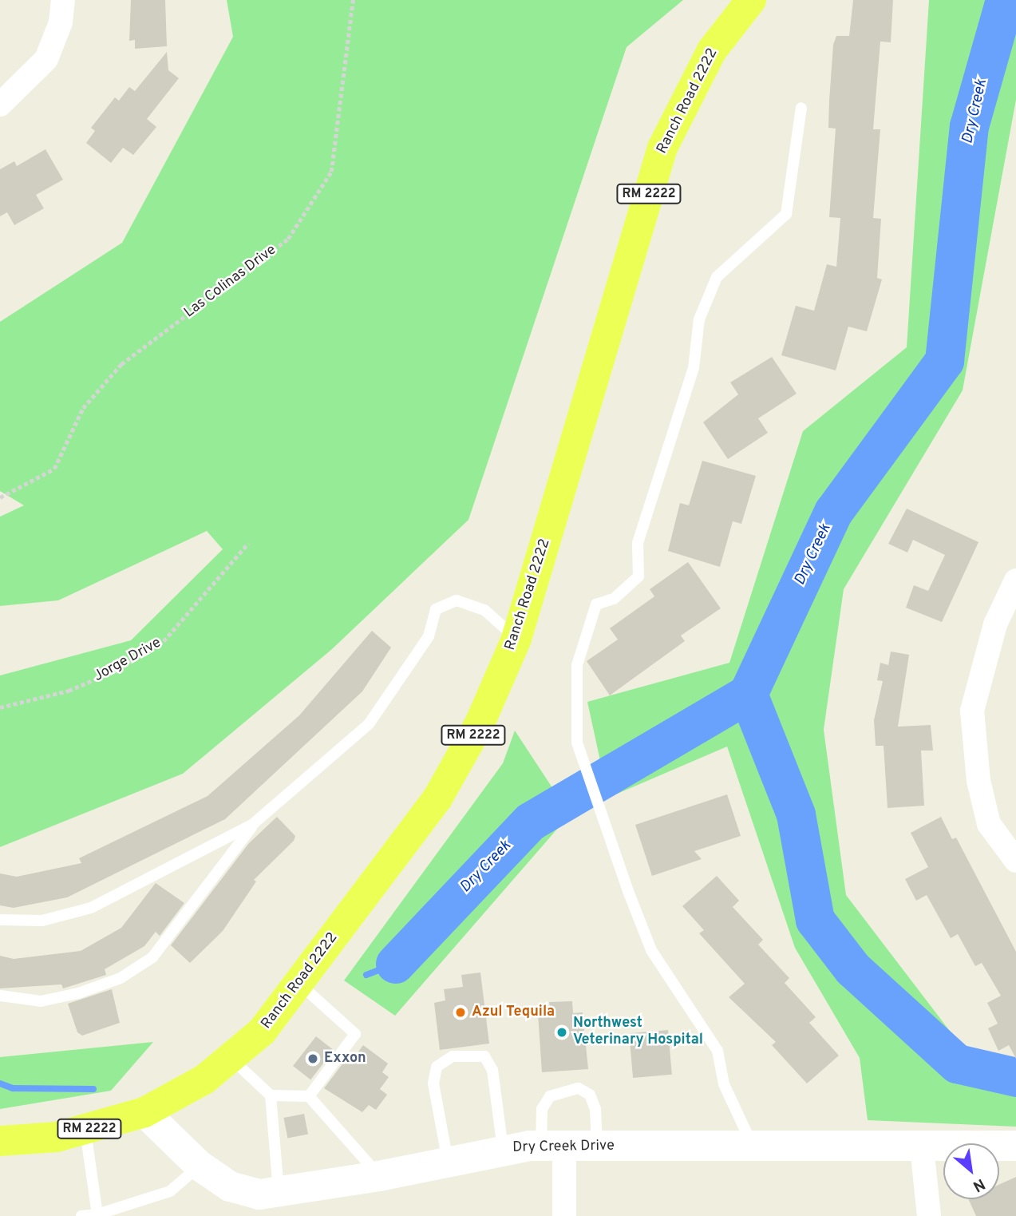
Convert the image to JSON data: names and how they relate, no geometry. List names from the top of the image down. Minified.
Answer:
{"streets":{"main road":["Ranch Road 2222","RM 2222"],"street":["Dry Creek Drive"],"path":["Las Colinas Drive","Jorge Drive"]},"crossings":[["Ranch Road 2222","Dry Creek Drive"]],"water":["Dry Creek"],"places":["Azul Tequila","Northwest Veterinary Hospital","Exxon"],"north":"bottom right"}
